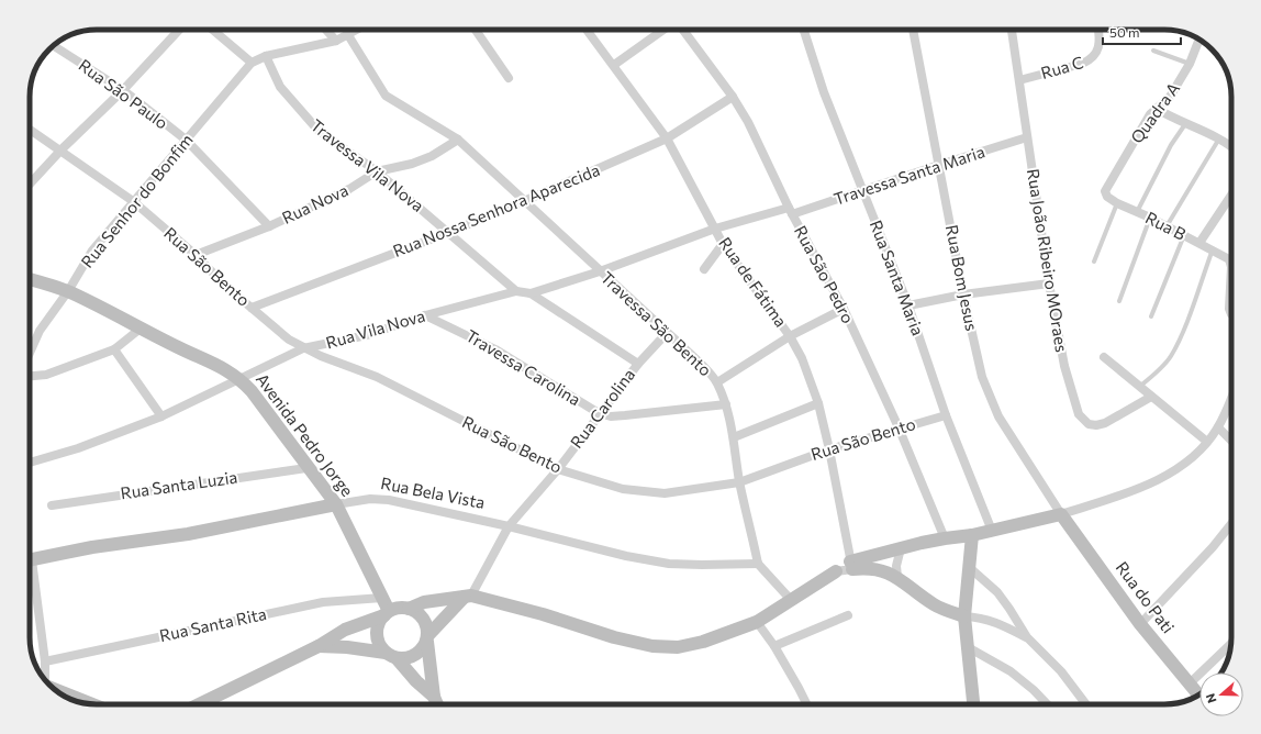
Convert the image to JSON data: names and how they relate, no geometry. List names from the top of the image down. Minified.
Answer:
{"streets":{"street":["Rua C","Rua São Paulo","Quadra A","Travessa Vila Nova","Travessa Santa Maria","Rua Senhor do Bonfim","Rua Nova","Rua Nossa Senhora Aparecida","Rua B","Rua João Ribeiro MOraes","Rua São Bento","Rua São Pedro","Rua Santa Maria","Rua Bom Jesus","Rua de Fátima","Travessa São Bento","Rua Vila Nova","Travessa Carolina","Rua Carolina","Avenida Pedro Jorge","Rua Santa Luzia","Rua Bela Vista","Rua do Pati","Rua Santa Rita"]},"crossings":[["Rua C","Rua João Ribeiro MOraes"],["Rua São Paulo","Rua Senhor do Bonfim"],["Rua São Paulo","Rua Nova"],["Quadra A","Rua B"],["Travessa Vila Nova","Rua Nova"],["Travessa Vila Nova","Rua Nossa Senhora Aparecida"],["Travessa Vila Nova","Rua Vila Nova"],["Travessa Santa Maria","Rua João Ribeiro MOraes"],["Travessa Santa Maria","Rua São Pedro"],["Travessa Santa Maria","Rua Santa Maria"],["Travessa Santa Maria","Rua Bom Jesus"],["Travessa Santa Maria","Rua de Fátima"],["Travessa Santa Maria","Travessa São Bento"],["Rua Senhor do Bonfim","Rua São Bento"],["Rua Senhor do Bonfim","Avenida Pedro Jorge"],["Rua Nova","Rua São Bento"],["Rua Nova","Travessa São Bento"],["Rua Nossa Senhora Aparecida","Rua São Bento"],["Rua Nossa Senhora Aparecida","Rua São Pedro"],["Rua Nossa Senhora Aparecida","Rua de Fátima"],["Rua Nossa Senhora Aparecida","Travessa São Bento"],["Rua São Bento","Rua São Pedro"],["Rua São Bento","Rua Santa Maria"],["Rua São Bento","Rua de Fátima"],["Rua São Bento","Travessa São Bento"],["Rua São Bento","Rua Vila Nova"],["Rua São Bento","Rua Carolina"],["Rua Bom Jesus","Rua do Pati"],["Travessa São Bento","Travessa Carolina"],["Travessa São Bento","Rua Carolina"],["Travessa São Bento","Rua Bela Vista"],["Rua Vila Nova","Travessa Carolina"],["Rua Vila Nova","Avenida Pedro Jorge"],["Travessa Carolina","Rua Carolina"],["Rua Carolina","Rua Bela Vista"],["Avenida Pedro Jorge","Rua Santa Luzia"],["Avenida Pedro Jorge","Rua Bela Vista"],["Avenida Pedro Jorge","Rua Santa Rita"]],"scale_bar":"50 m","north":"left"}
